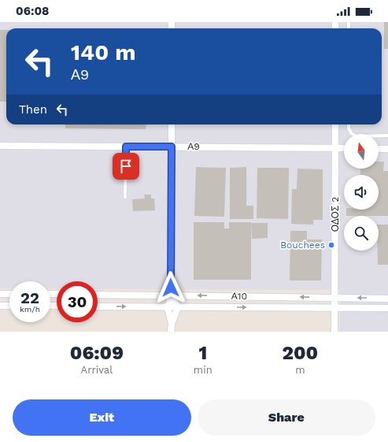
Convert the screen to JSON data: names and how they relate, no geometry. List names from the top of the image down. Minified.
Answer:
{"streets":{"street":["Α9","ΟΔΟΣ 2","Α10"]},"crossings":[["Α9","ΟΔΟΣ 2"],["ΟΔΟΣ 2","Α10"]],"places":["Bouchees"],"north":"top","page":{"status":"06:08","turn":["140 m","Α9"],"then":"Then","speed":"22 km/h","limit":"30","eta":["06:09","Arrival","1","min","200","m"],"buttons":["Exit","Share"]}}
